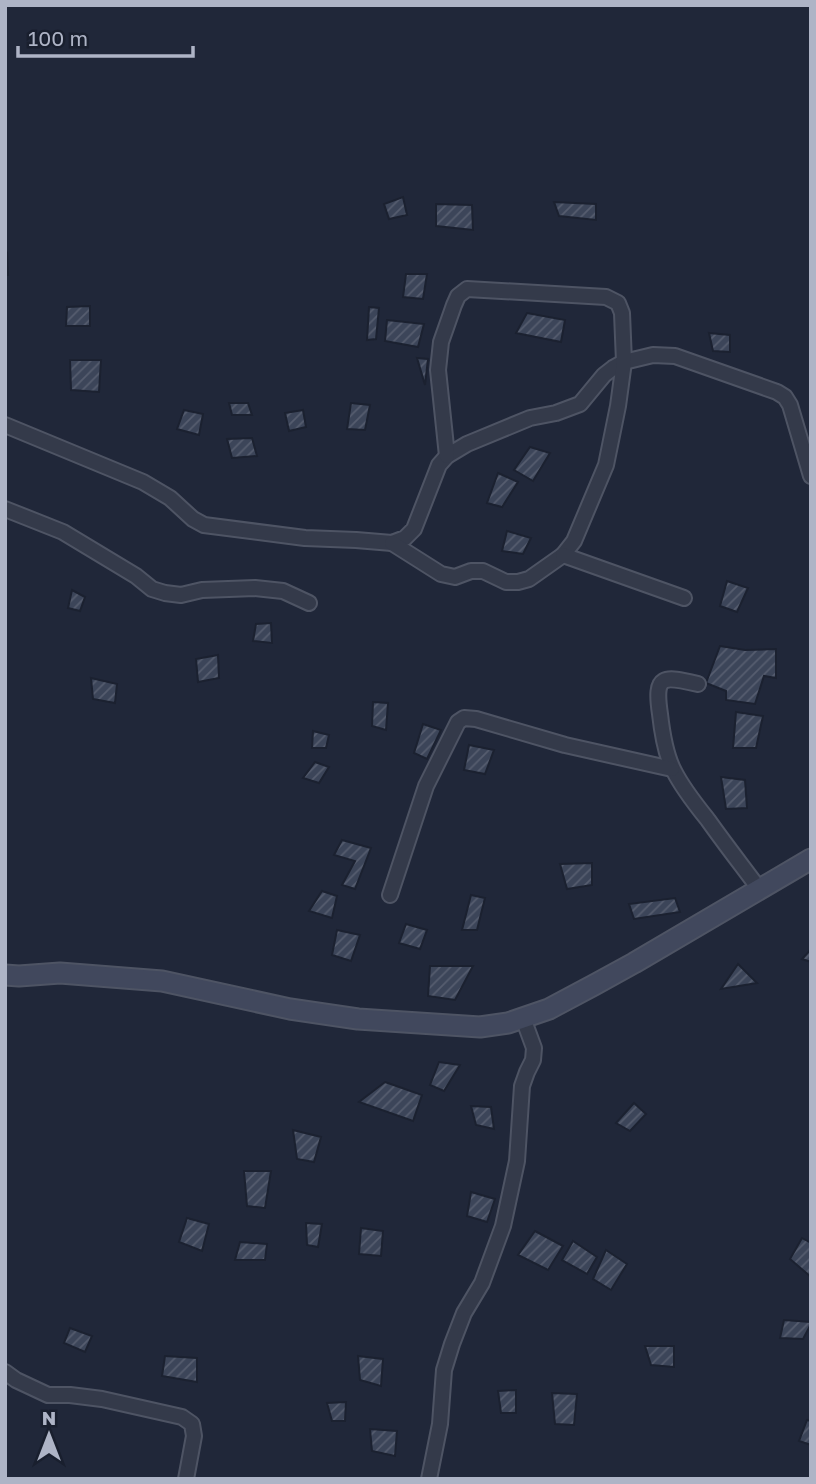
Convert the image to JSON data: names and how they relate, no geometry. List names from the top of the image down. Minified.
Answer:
{"scale_bar":"100 m","north":"top"}
